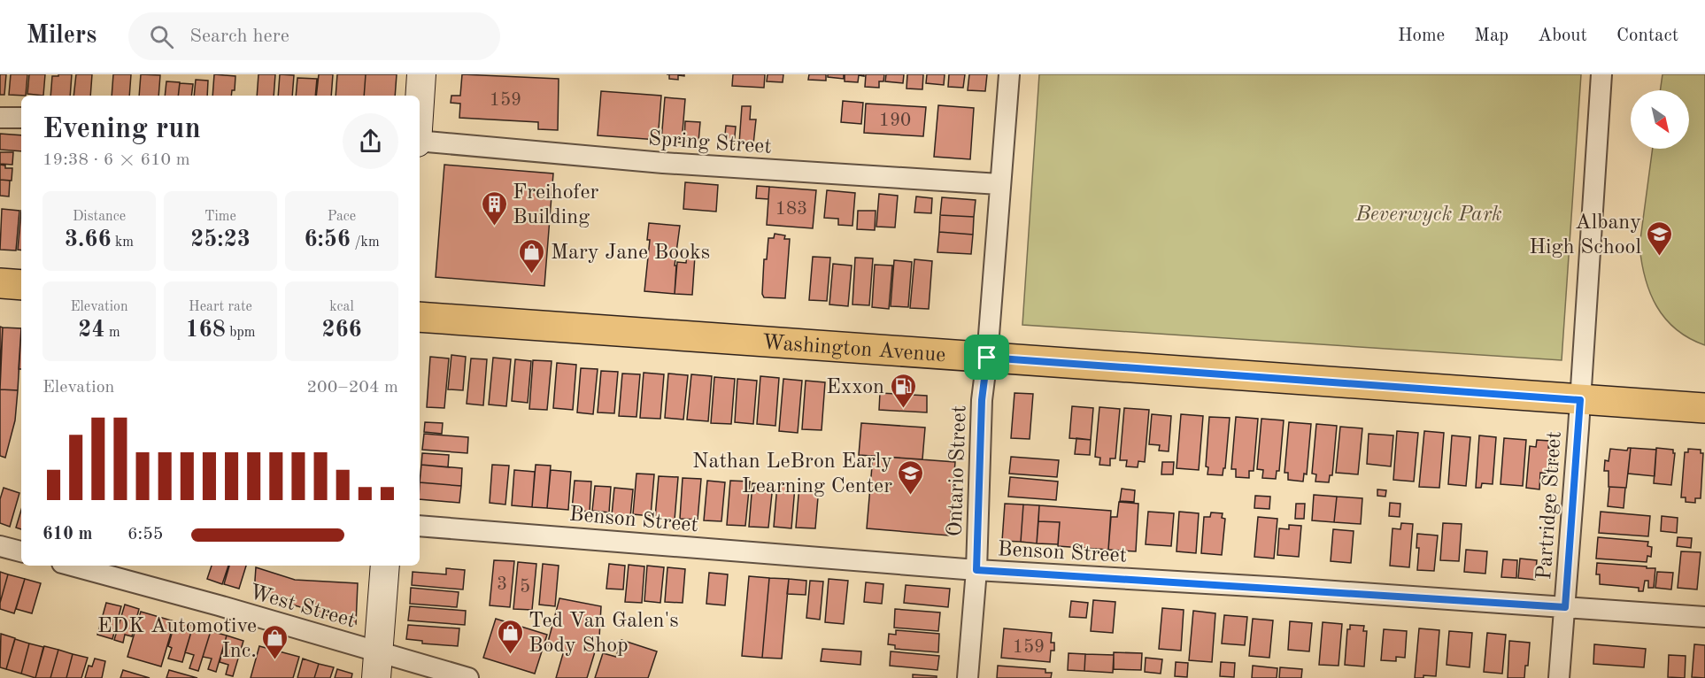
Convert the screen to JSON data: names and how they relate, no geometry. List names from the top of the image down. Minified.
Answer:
{"streets":{"main road":["Washington Avenue"],"street":["Spring Street","Ontario Street","Partridge Street","Benson Street","West Street"]},"crossings":[["Spring Street","Ontario Street"],["Washington Avenue","Ontario Street"],["Washington Avenue","Partridge Street"],["Ontario Street","Benson Street"],["Partridge Street","Benson Street"]],"parks":["Beverwyck Park"],"places":{"building":["Freihofer Building"],"school or university":["Albany High School","Nathan LeBron Early Learning Center"],"shop":["Mary Jane Books","Ted Van Galen's Body Shop","EDK Automotive Inc."],"fuel station":["Exxon"]},"house_numbers":["159","190","183","3","5","159"],"north":"bottom right","page":{"header":"Milers","search":"Search here","nav":["Home","Map","About","Contact"],"heading":["Evening run","19:38 · 6 × 610 m"],"stats":[["Distance","3.66 km"],["Time","25:23"],["Pace","6:56 /km"],["Elevation","24 m"],["Heart rate","168 bpm"],["kcal","266"]],"chart":["Elevation","200–204 m"],"list":[{"name":"610 m","note":"6:55"}]}}
